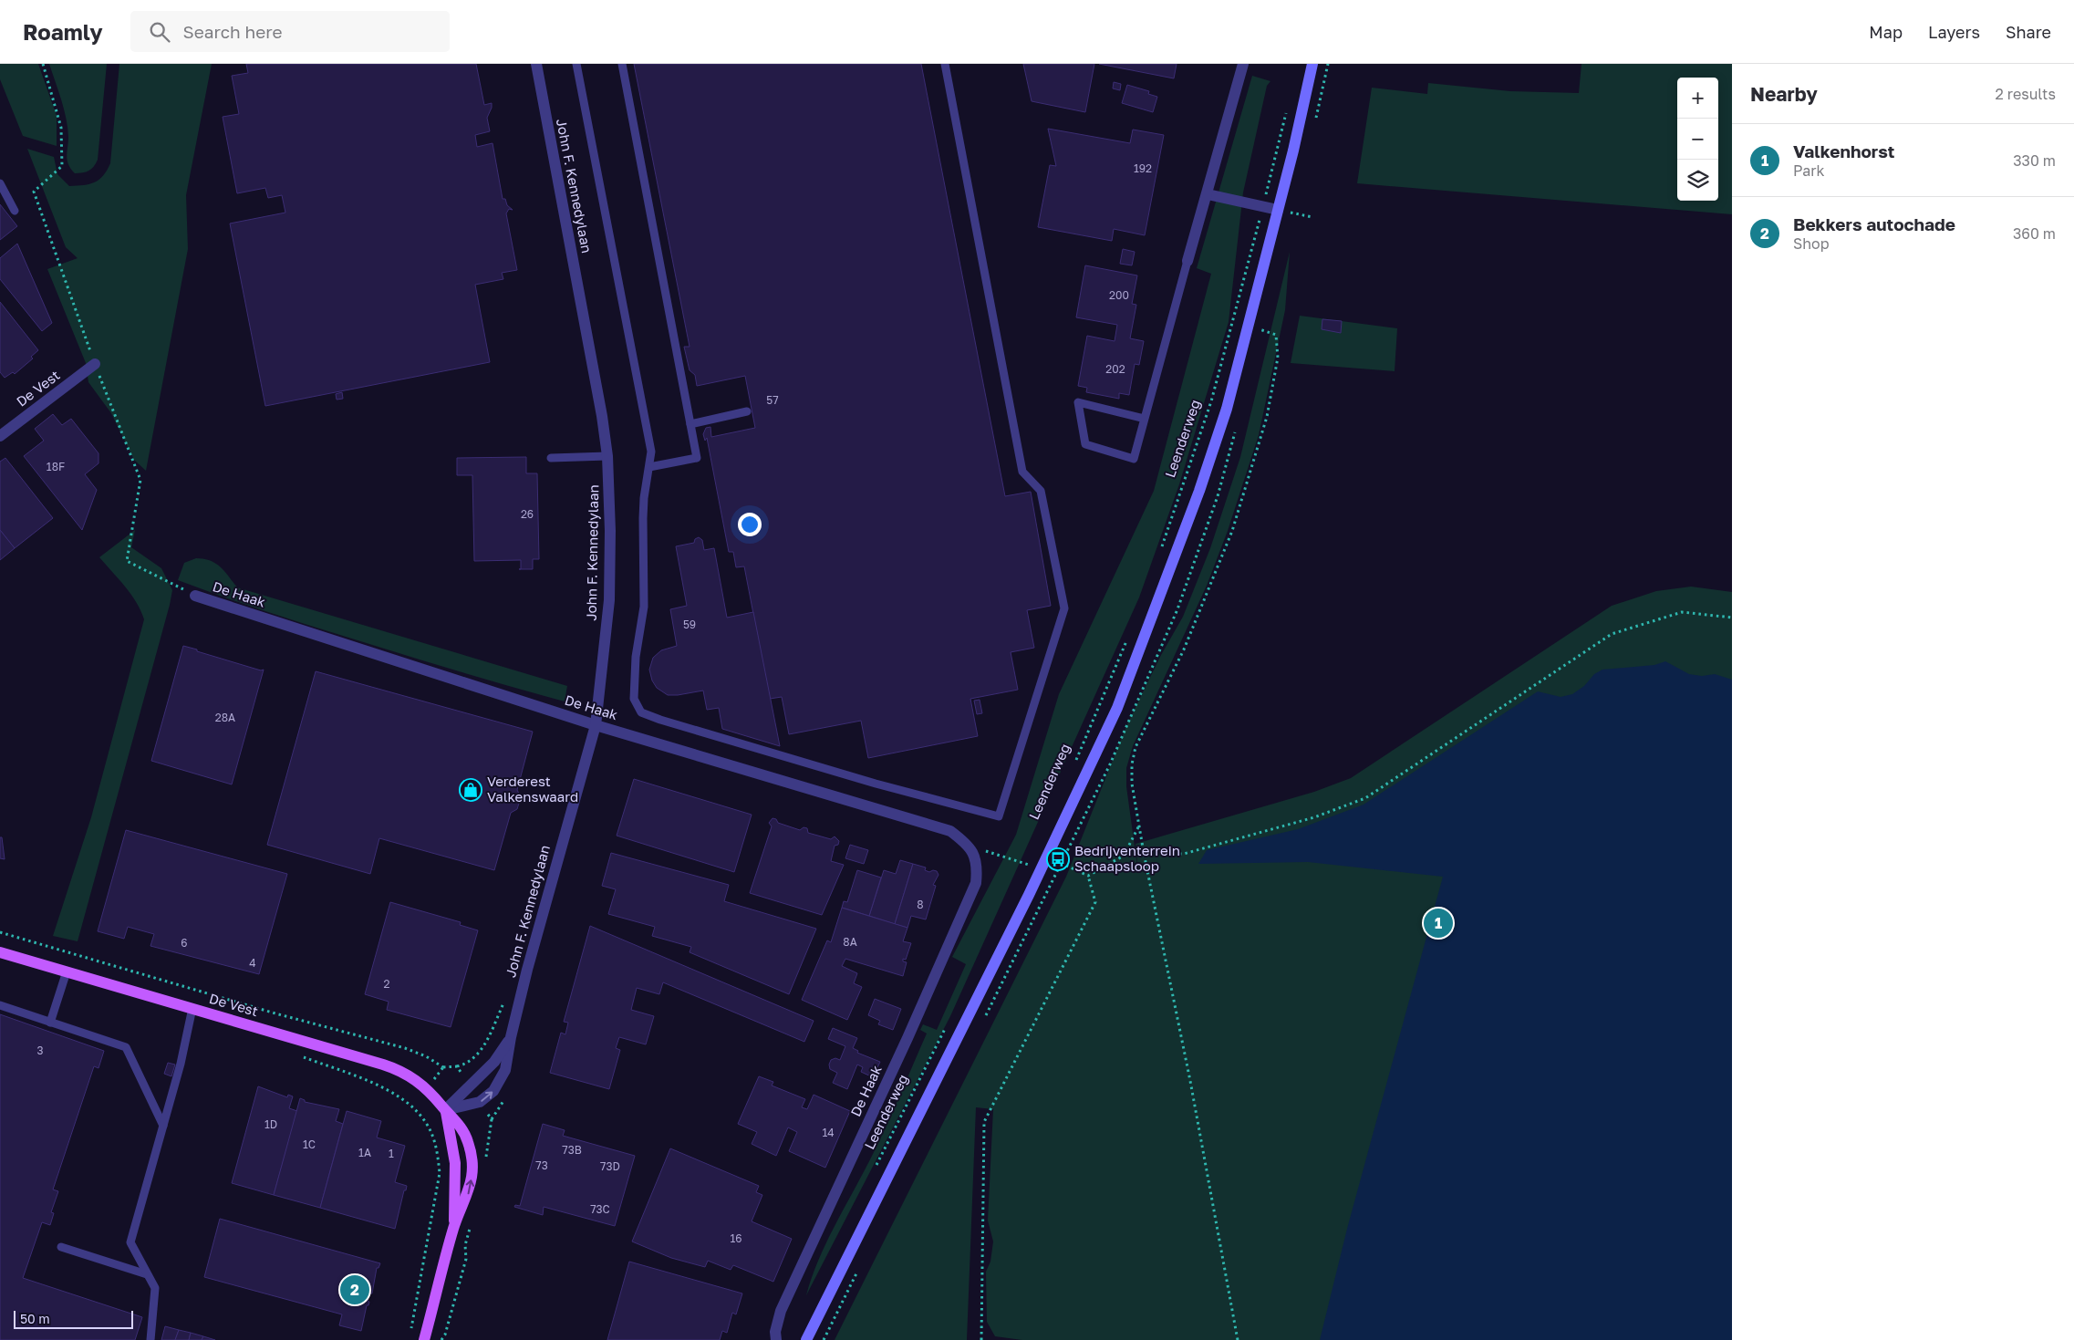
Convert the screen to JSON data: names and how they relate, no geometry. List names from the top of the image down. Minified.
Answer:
{"streets":{"main road":["De Vest"],"street":["John F. Kennedylaan","De Haak"],"path":["Leenderweg"]},"crossings":[["John F. Kennedylaan","De Vest"],["John F. Kennedylaan","De Haak"]],"places":{"shop":["Verderest Valkenswaard"],"bus stop":["Bedrijventerrein Schaapsloop"]},"house_numbers":["192","200","202","57","18F","26","59","28A","8","8A","6","4","2","3","1D","14","1C","73B","1A","1","73","73D","73C","16"],"scale_bar":"50 m","page":{"header":"Roamly","search":"Search here","nav":["Map","Layers","Share"],"heading":["Nearby","2 results"],"map_buttons":["+","−"],"list":[{"mark":"1","name":"Valkenhorst","note":"Park","value":"330 m"},{"mark":"2","name":"Bekkers autochade","note":"Shop","value":"360 m"}],"pins":["1","2"],"scale":"50 m"}}
